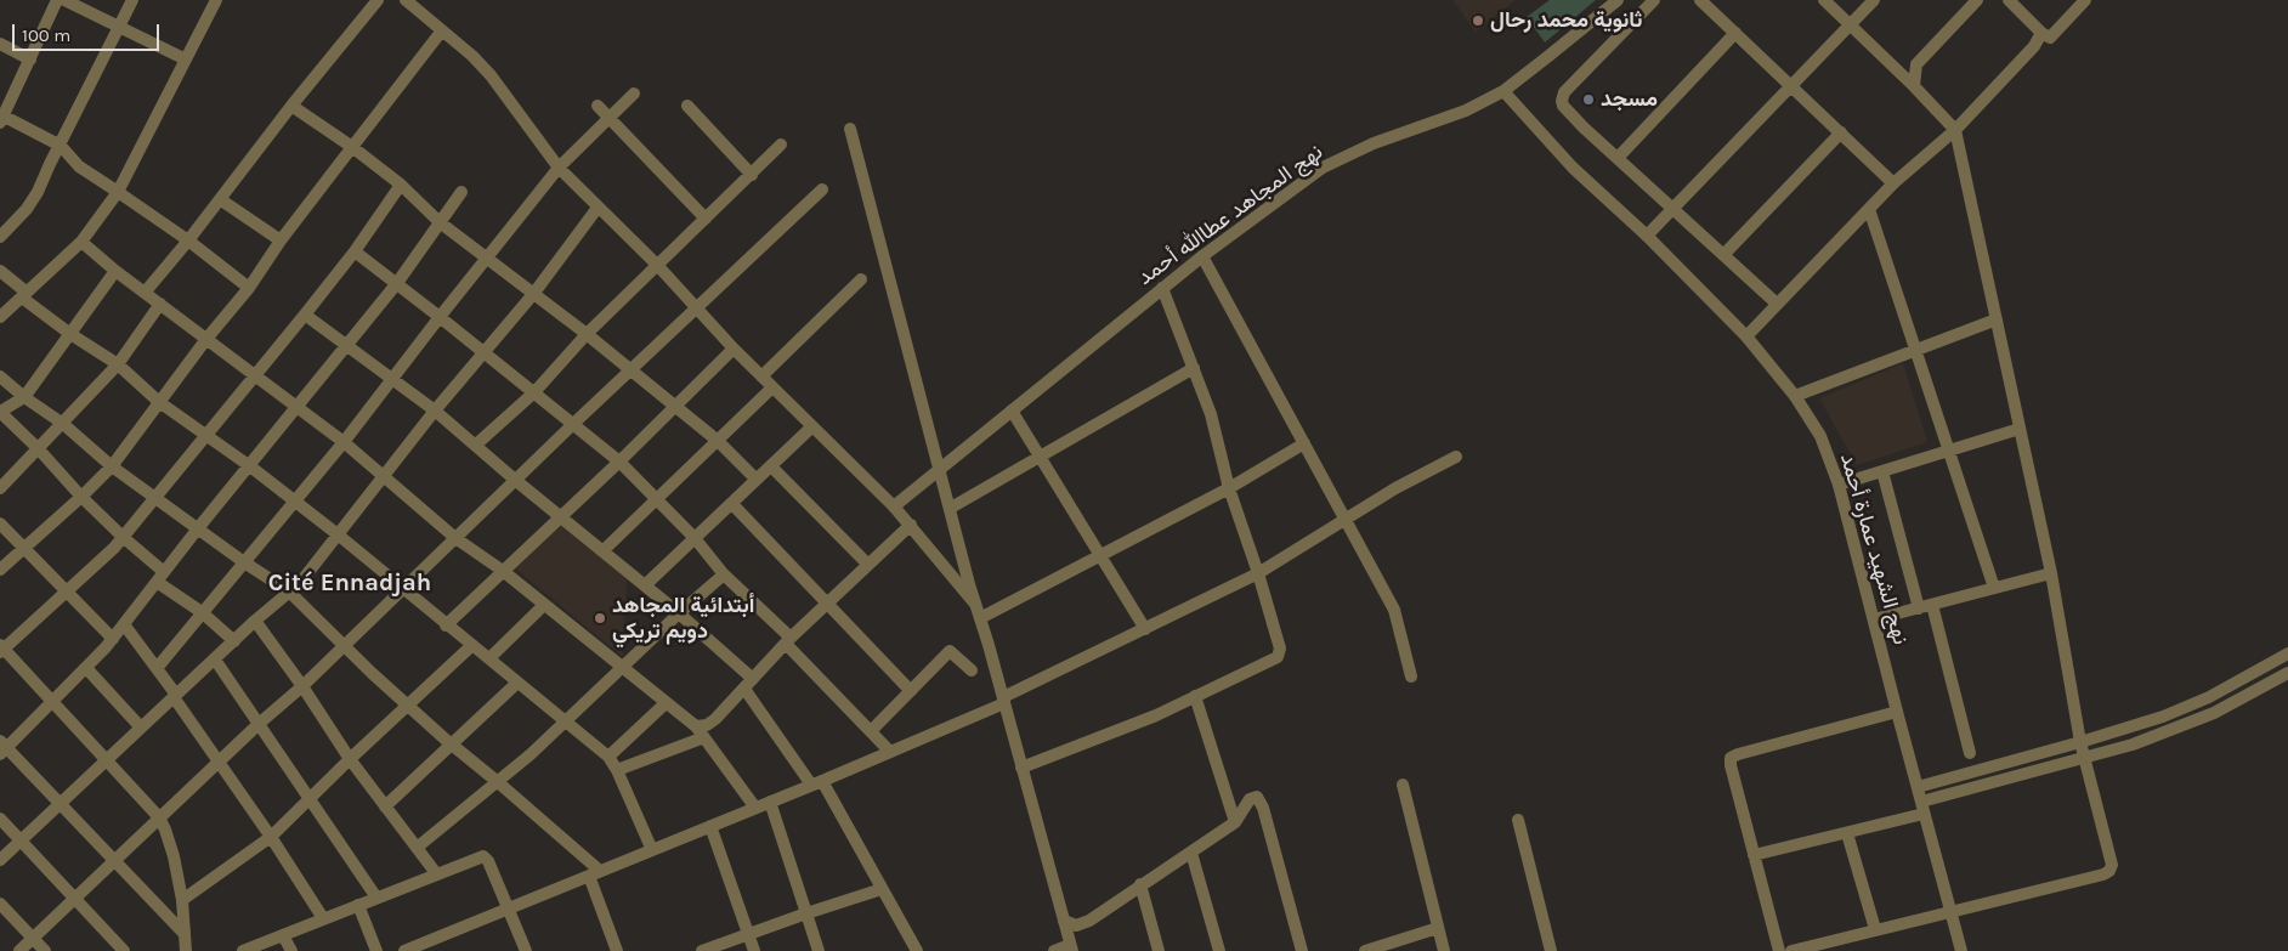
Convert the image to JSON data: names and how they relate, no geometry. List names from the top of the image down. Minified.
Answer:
{"streets":{"street":["نهج المجاهد عطاالله أحمد","نهج الشهيد عمارة أحمد"]},"crossings":[["نهج المجاهد عطاالله أحمد","نهج الشهيد عمارة أحمد"]],"districts":["Cité Ennadjah"],"places":["ثانوية محمد رحال","مسجد","أبتدائية المجاهد دويم تريكي"],"scale_bar":"100 m"}
